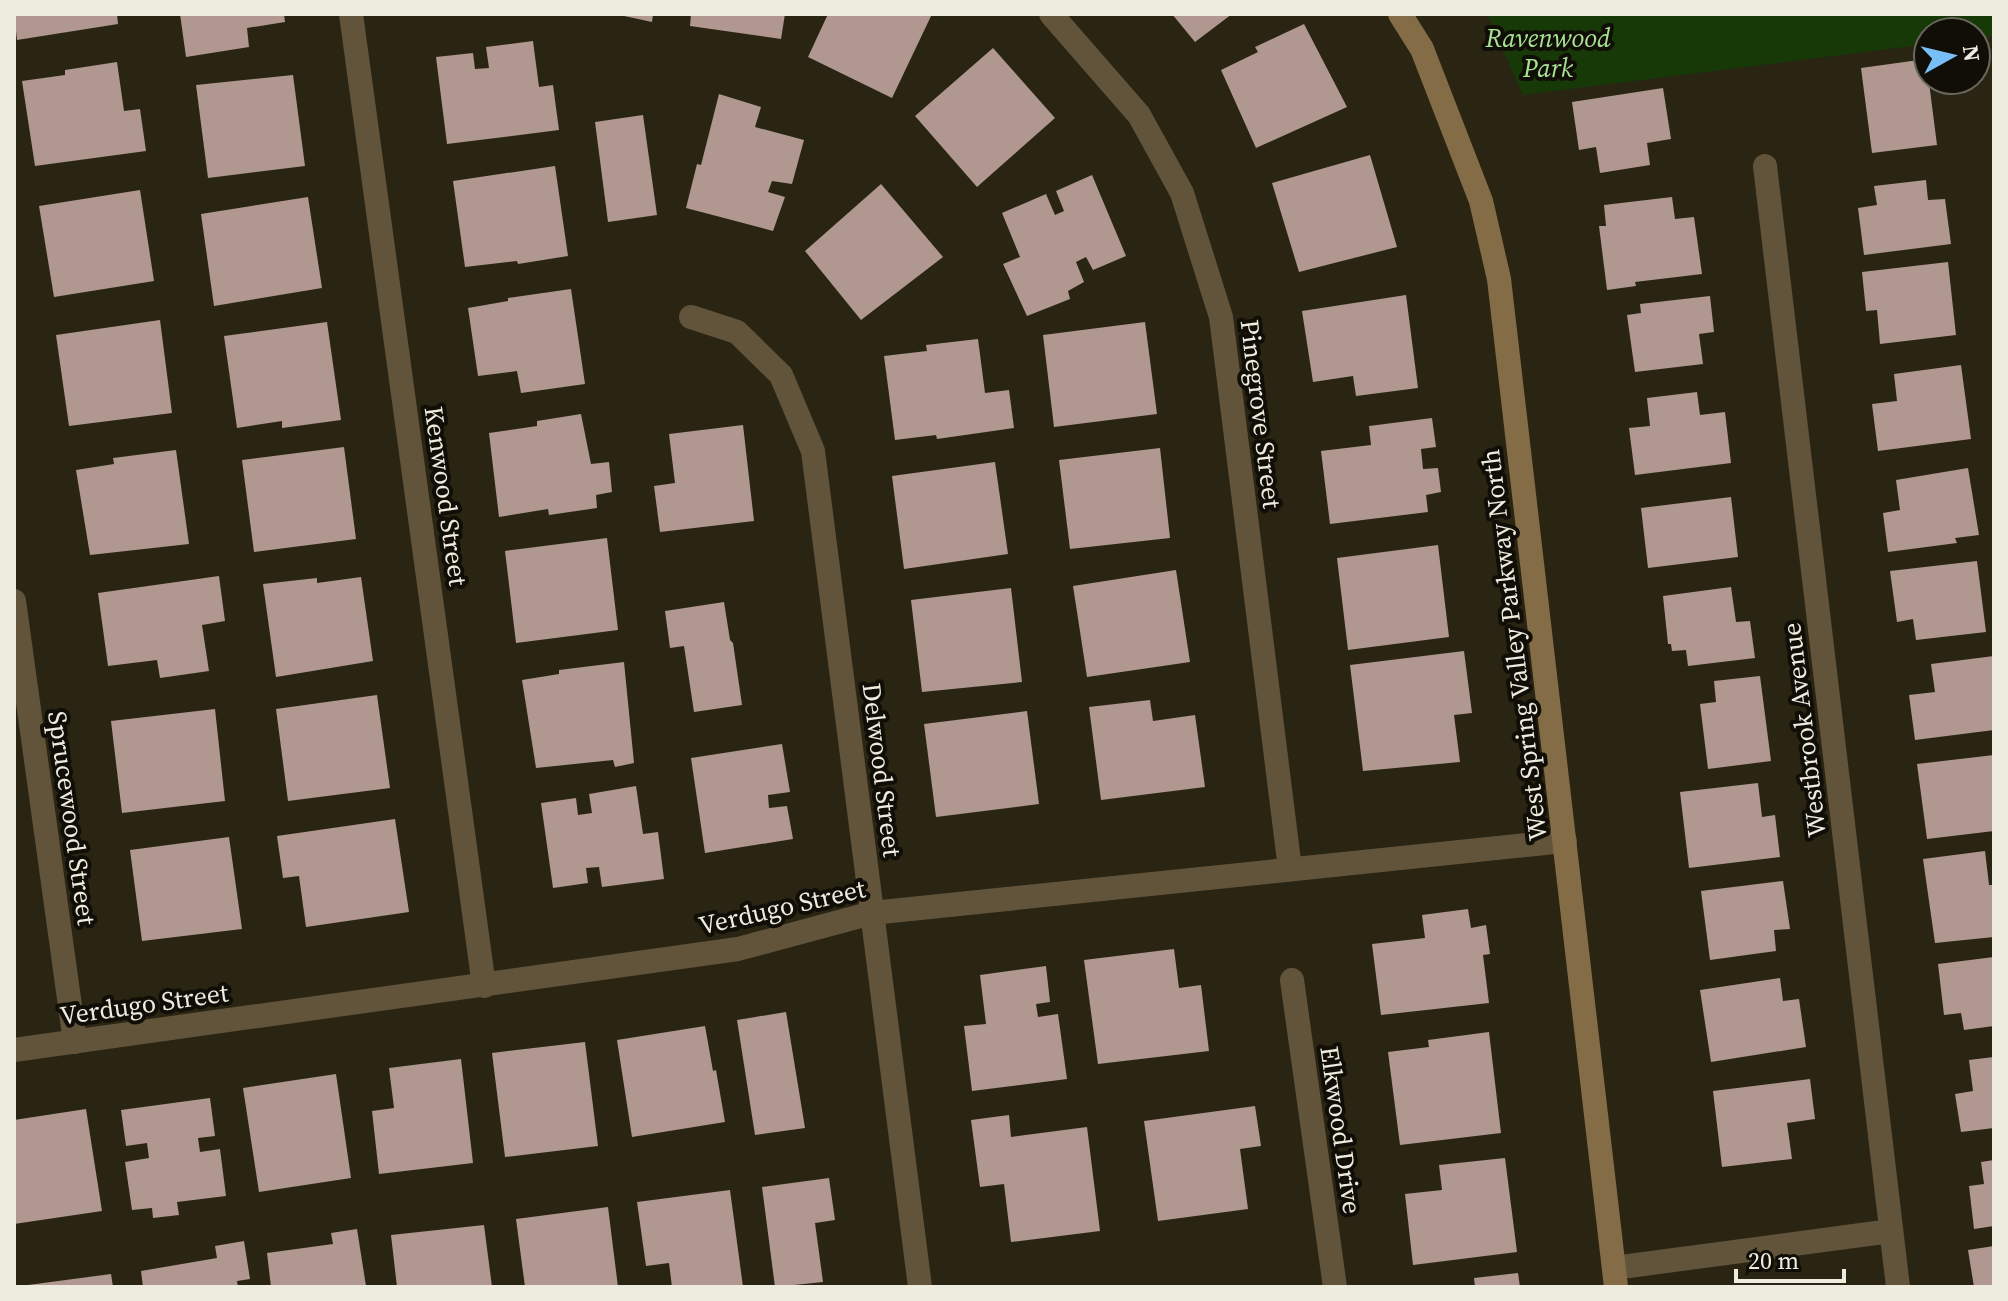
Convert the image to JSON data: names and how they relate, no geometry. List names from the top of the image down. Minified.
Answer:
{"streets":{"street":["Pinegrove Street","Kenwood Street","West Spring Valley Parkway North","Westbrook Avenue","Delwood Street","Sprucewood Street","Verdugo Street","Elkwood Drive"]},"crossings":[["Pinegrove Street","Verdugo Street"],["Kenwood Street","Verdugo Street"],["West Spring Valley Parkway North","Verdugo Street"],["Delwood Street","Verdugo Street"],["Sprucewood Street","Verdugo Street"]],"parks":["Ravenwood Park"],"scale_bar":"20 m","north":"right"}
